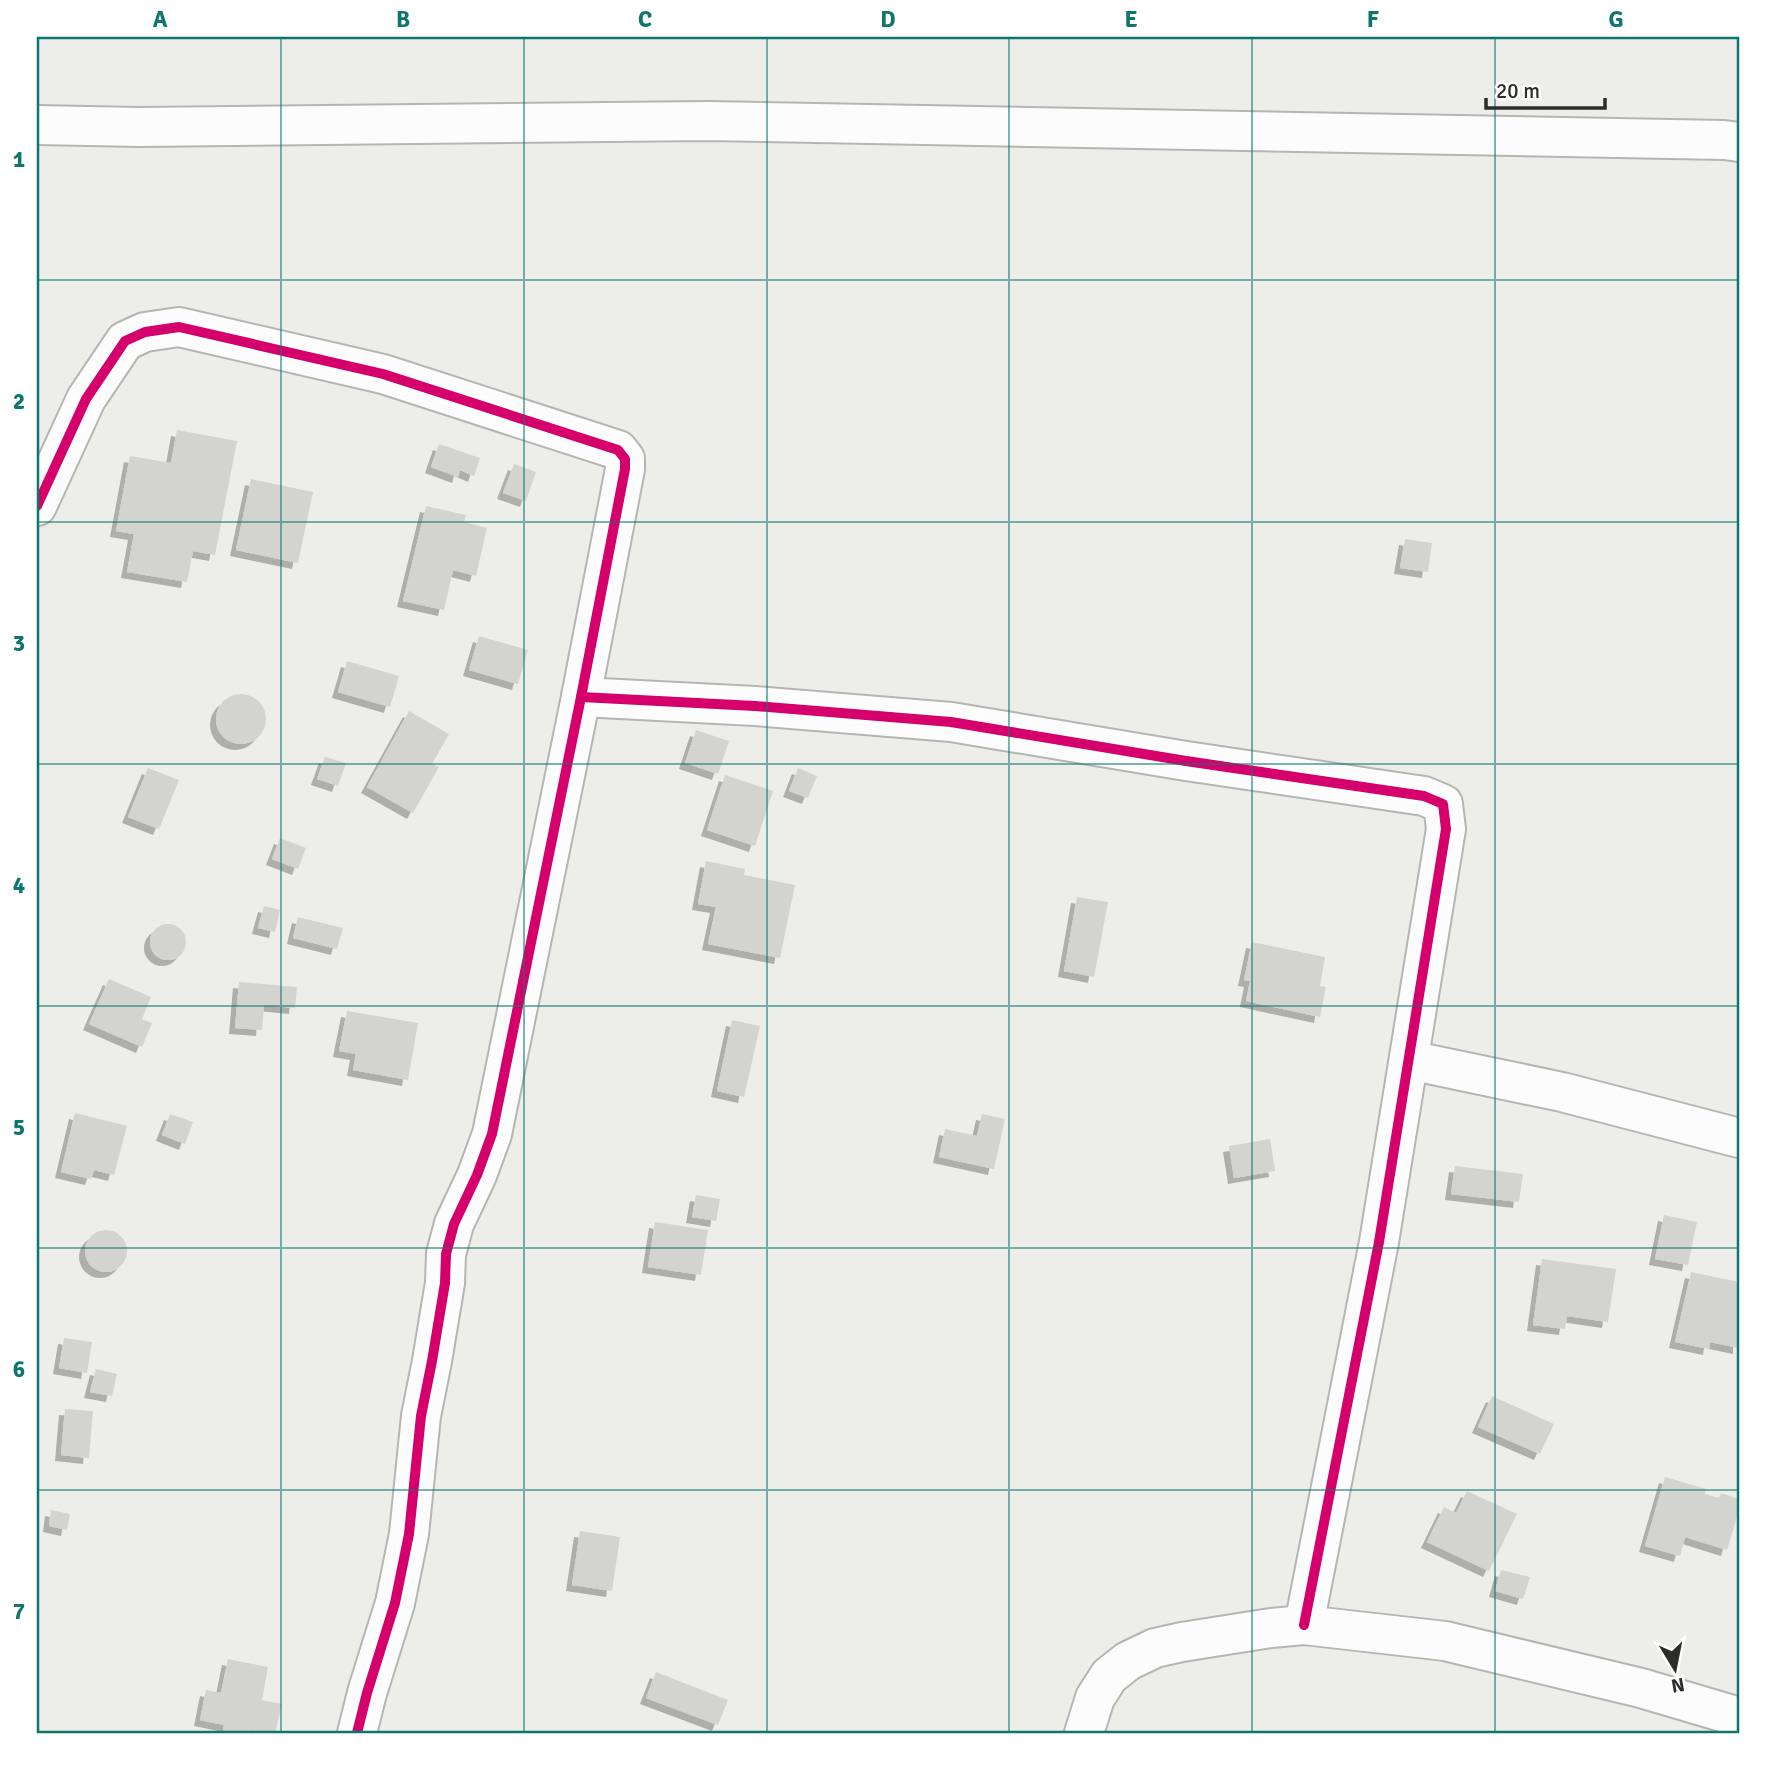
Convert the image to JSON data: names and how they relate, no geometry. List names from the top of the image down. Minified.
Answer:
{"scale_bar":"20 m","north":"bottom","grid":{"columns":["A","B","C","D","E","F","G"],"rows":["1","2","3","4","5","6","7"]}}
